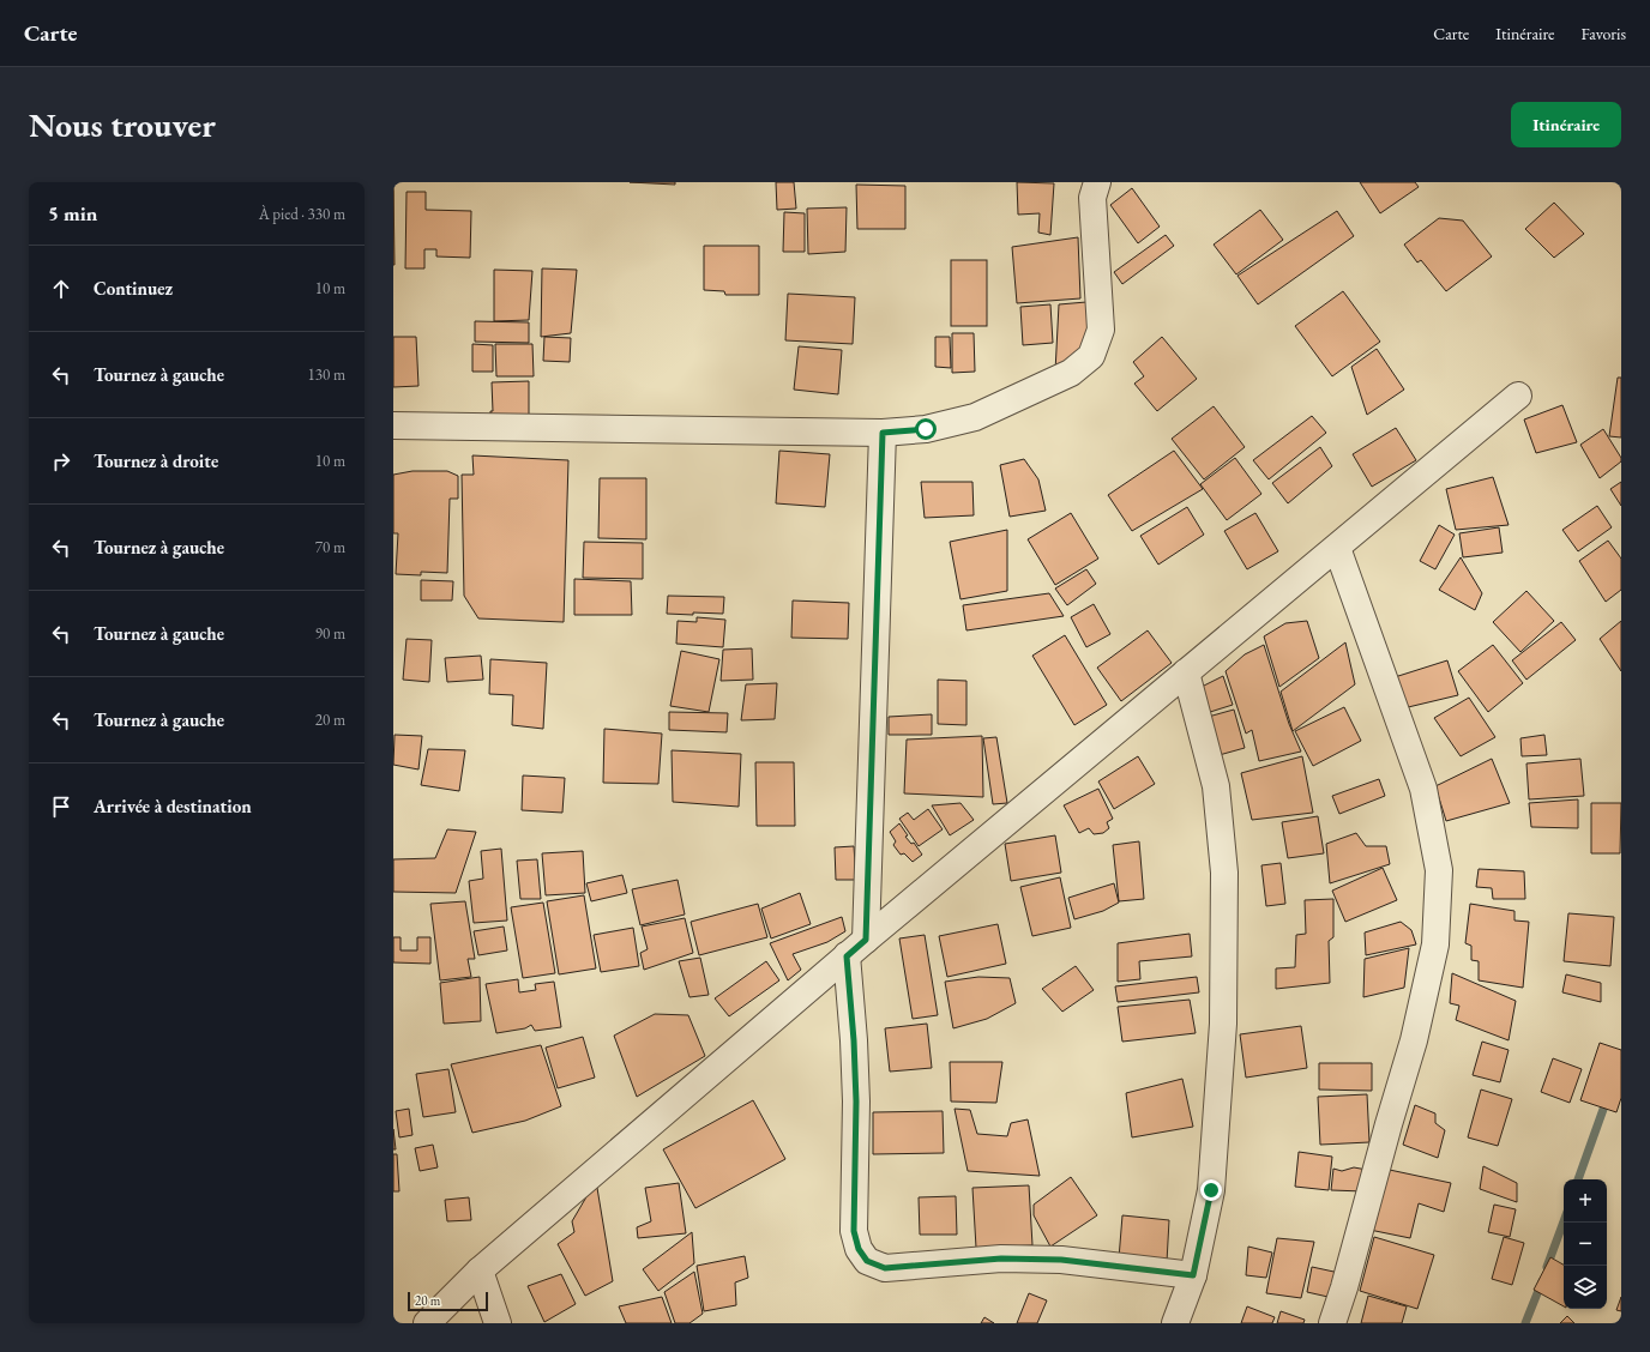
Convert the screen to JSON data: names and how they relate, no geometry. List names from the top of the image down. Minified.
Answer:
{"scale_bar":"20 m","page":{"header":"Carte","nav":["Carte","Itinéraire","Favoris"],"buttons":"Itinéraire","title":"Nous trouver","heading":["5 min","À pied · 330 m"],"list":[["Continuez","10 m"],["Tournez à gauche","130 m"],["Tournez à droite","10 m"],["Tournez à gauche","70 m"],["Tournez à gauche","90 m"],["Tournez à gauche","20 m"],"Arrivée à destination"],"map_buttons":["+","−"],"scale":"20 m"}}
